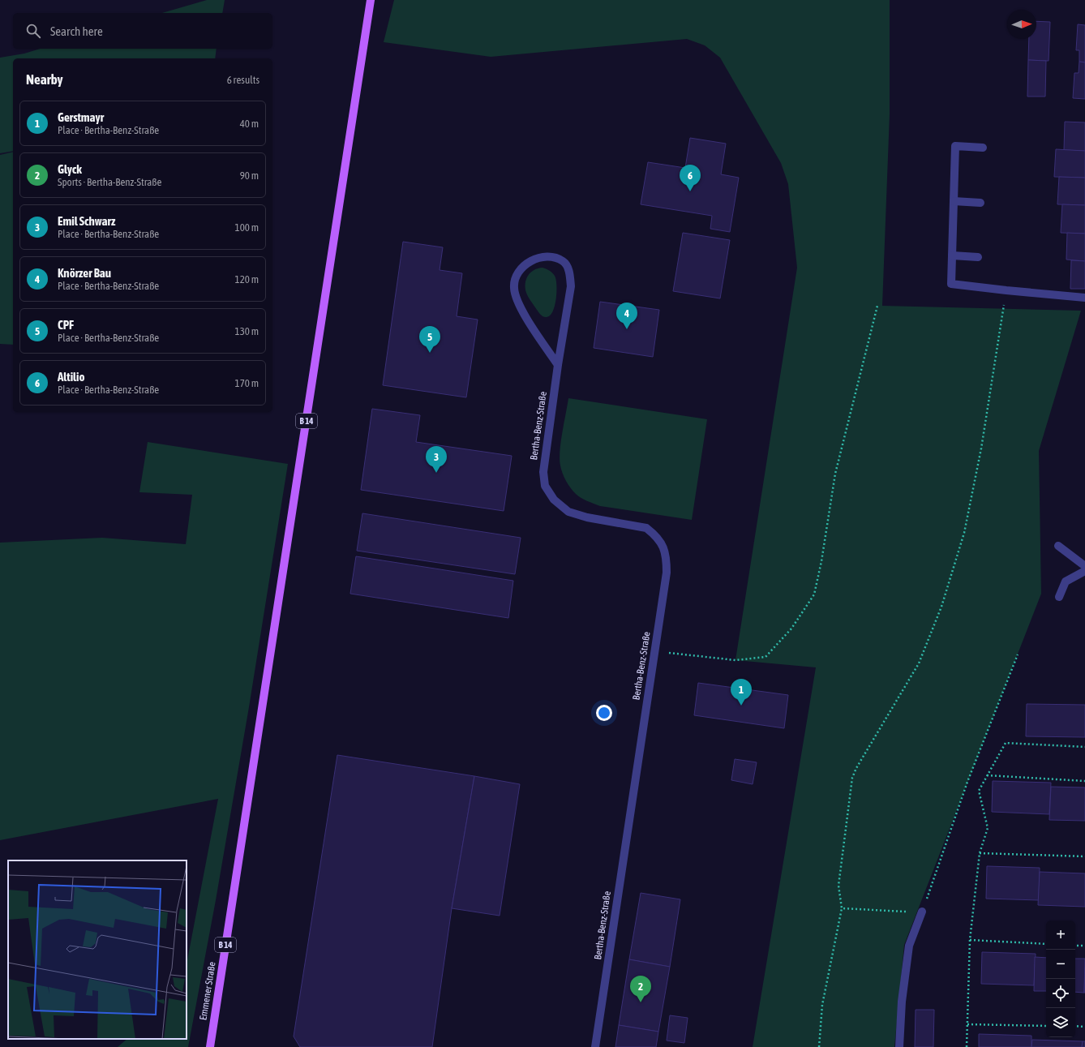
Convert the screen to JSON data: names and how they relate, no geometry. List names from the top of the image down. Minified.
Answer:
{"streets":{"main road":["B 14","Emmener Straße"],"street":["Bertha-Benz-Straße"]},"north":"right","page":{"search":"Search here","heading":["Nearby","6 results"],"list":[{"mark":"1","name":"Gerstmayr","note":"Place · Bertha-Benz-Straße","value":"40 m"},{"mark":"2","name":"Glyck","note":"Sports · Bertha-Benz-Straße","value":"90 m"},{"mark":"3","name":"Emil Schwarz","note":"Place · Bertha-Benz-Straße","value":"100 m"},{"mark":"4","name":"Knörzer Bau","note":"Place · Bertha-Benz-Straße","value":"120 m"},{"mark":"5","name":"CPF","note":"Place · Bertha-Benz-Straße","value":"130 m"},{"mark":"6","name":"Altilio","note":"Place · Bertha-Benz-Straße","value":"170 m"}],"pins":["6","4","5","3","1","2"],"map_buttons":["+","−"]}}
